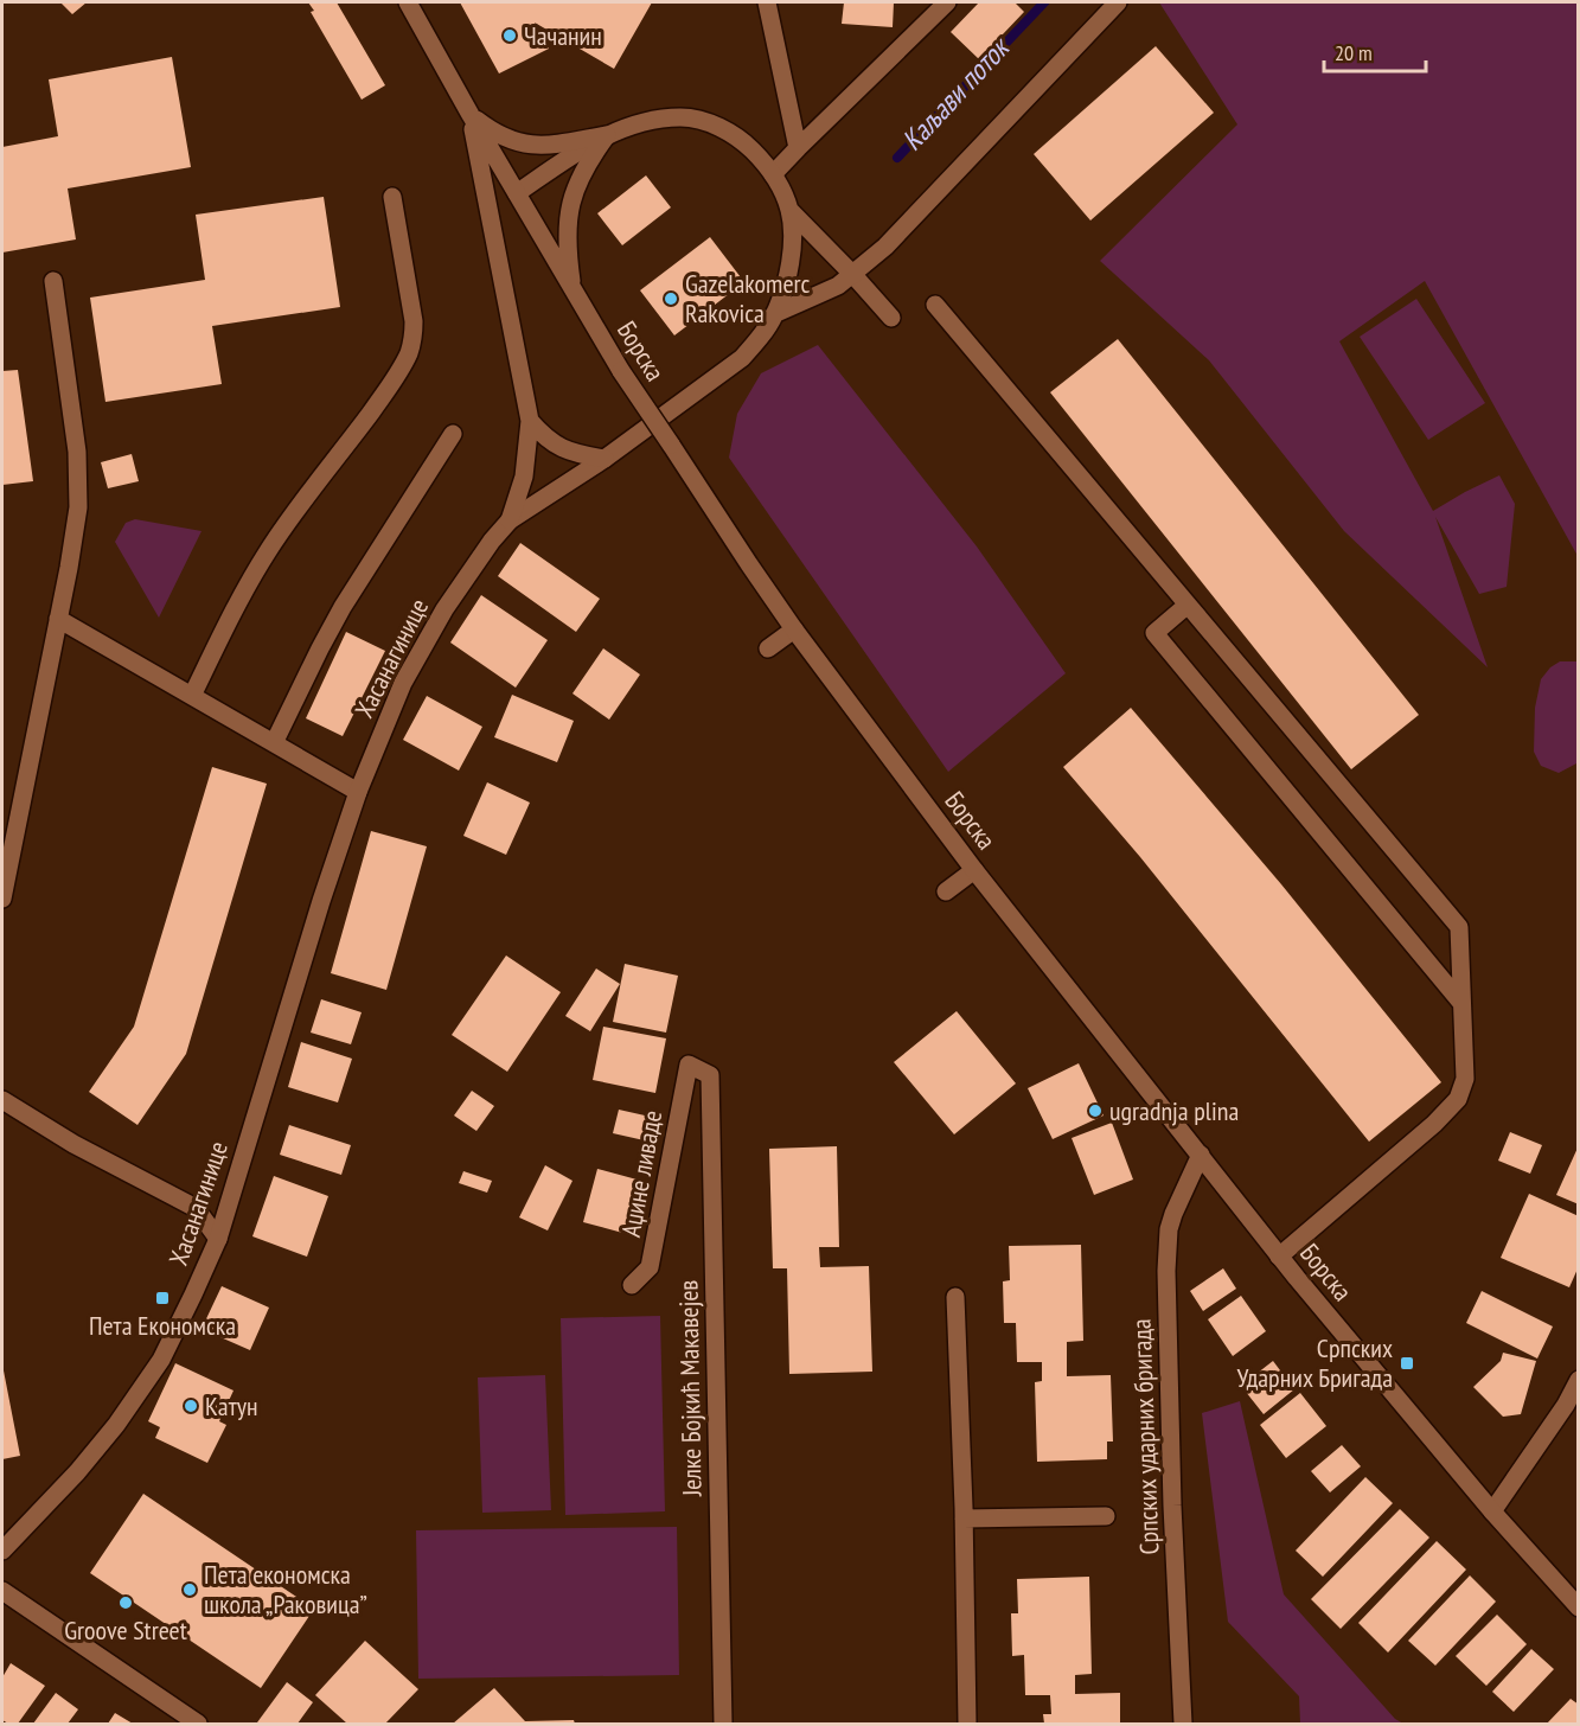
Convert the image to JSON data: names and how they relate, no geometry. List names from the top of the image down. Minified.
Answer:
{"streets":{"street":["Борска","Хасанагинице","Аџине ливаде","Јелке Бојкић Макавејев","Српских ударних бригада"]},"crossings":[["Борска","Српских ударних бригада"],["Аџине ливаде","Јелке Бојкић Макавејев"]],"water":["Каљави поток"],"places":{"other":["Чачанин","Gazelakomerc Rakovica","ugradnja plina","Катун","Пета економска школа „Раковица”","Groove Street"],"transit":["Пета Економска","Српских Ударних Бригада"]},"scale_bar":"20 m"}
